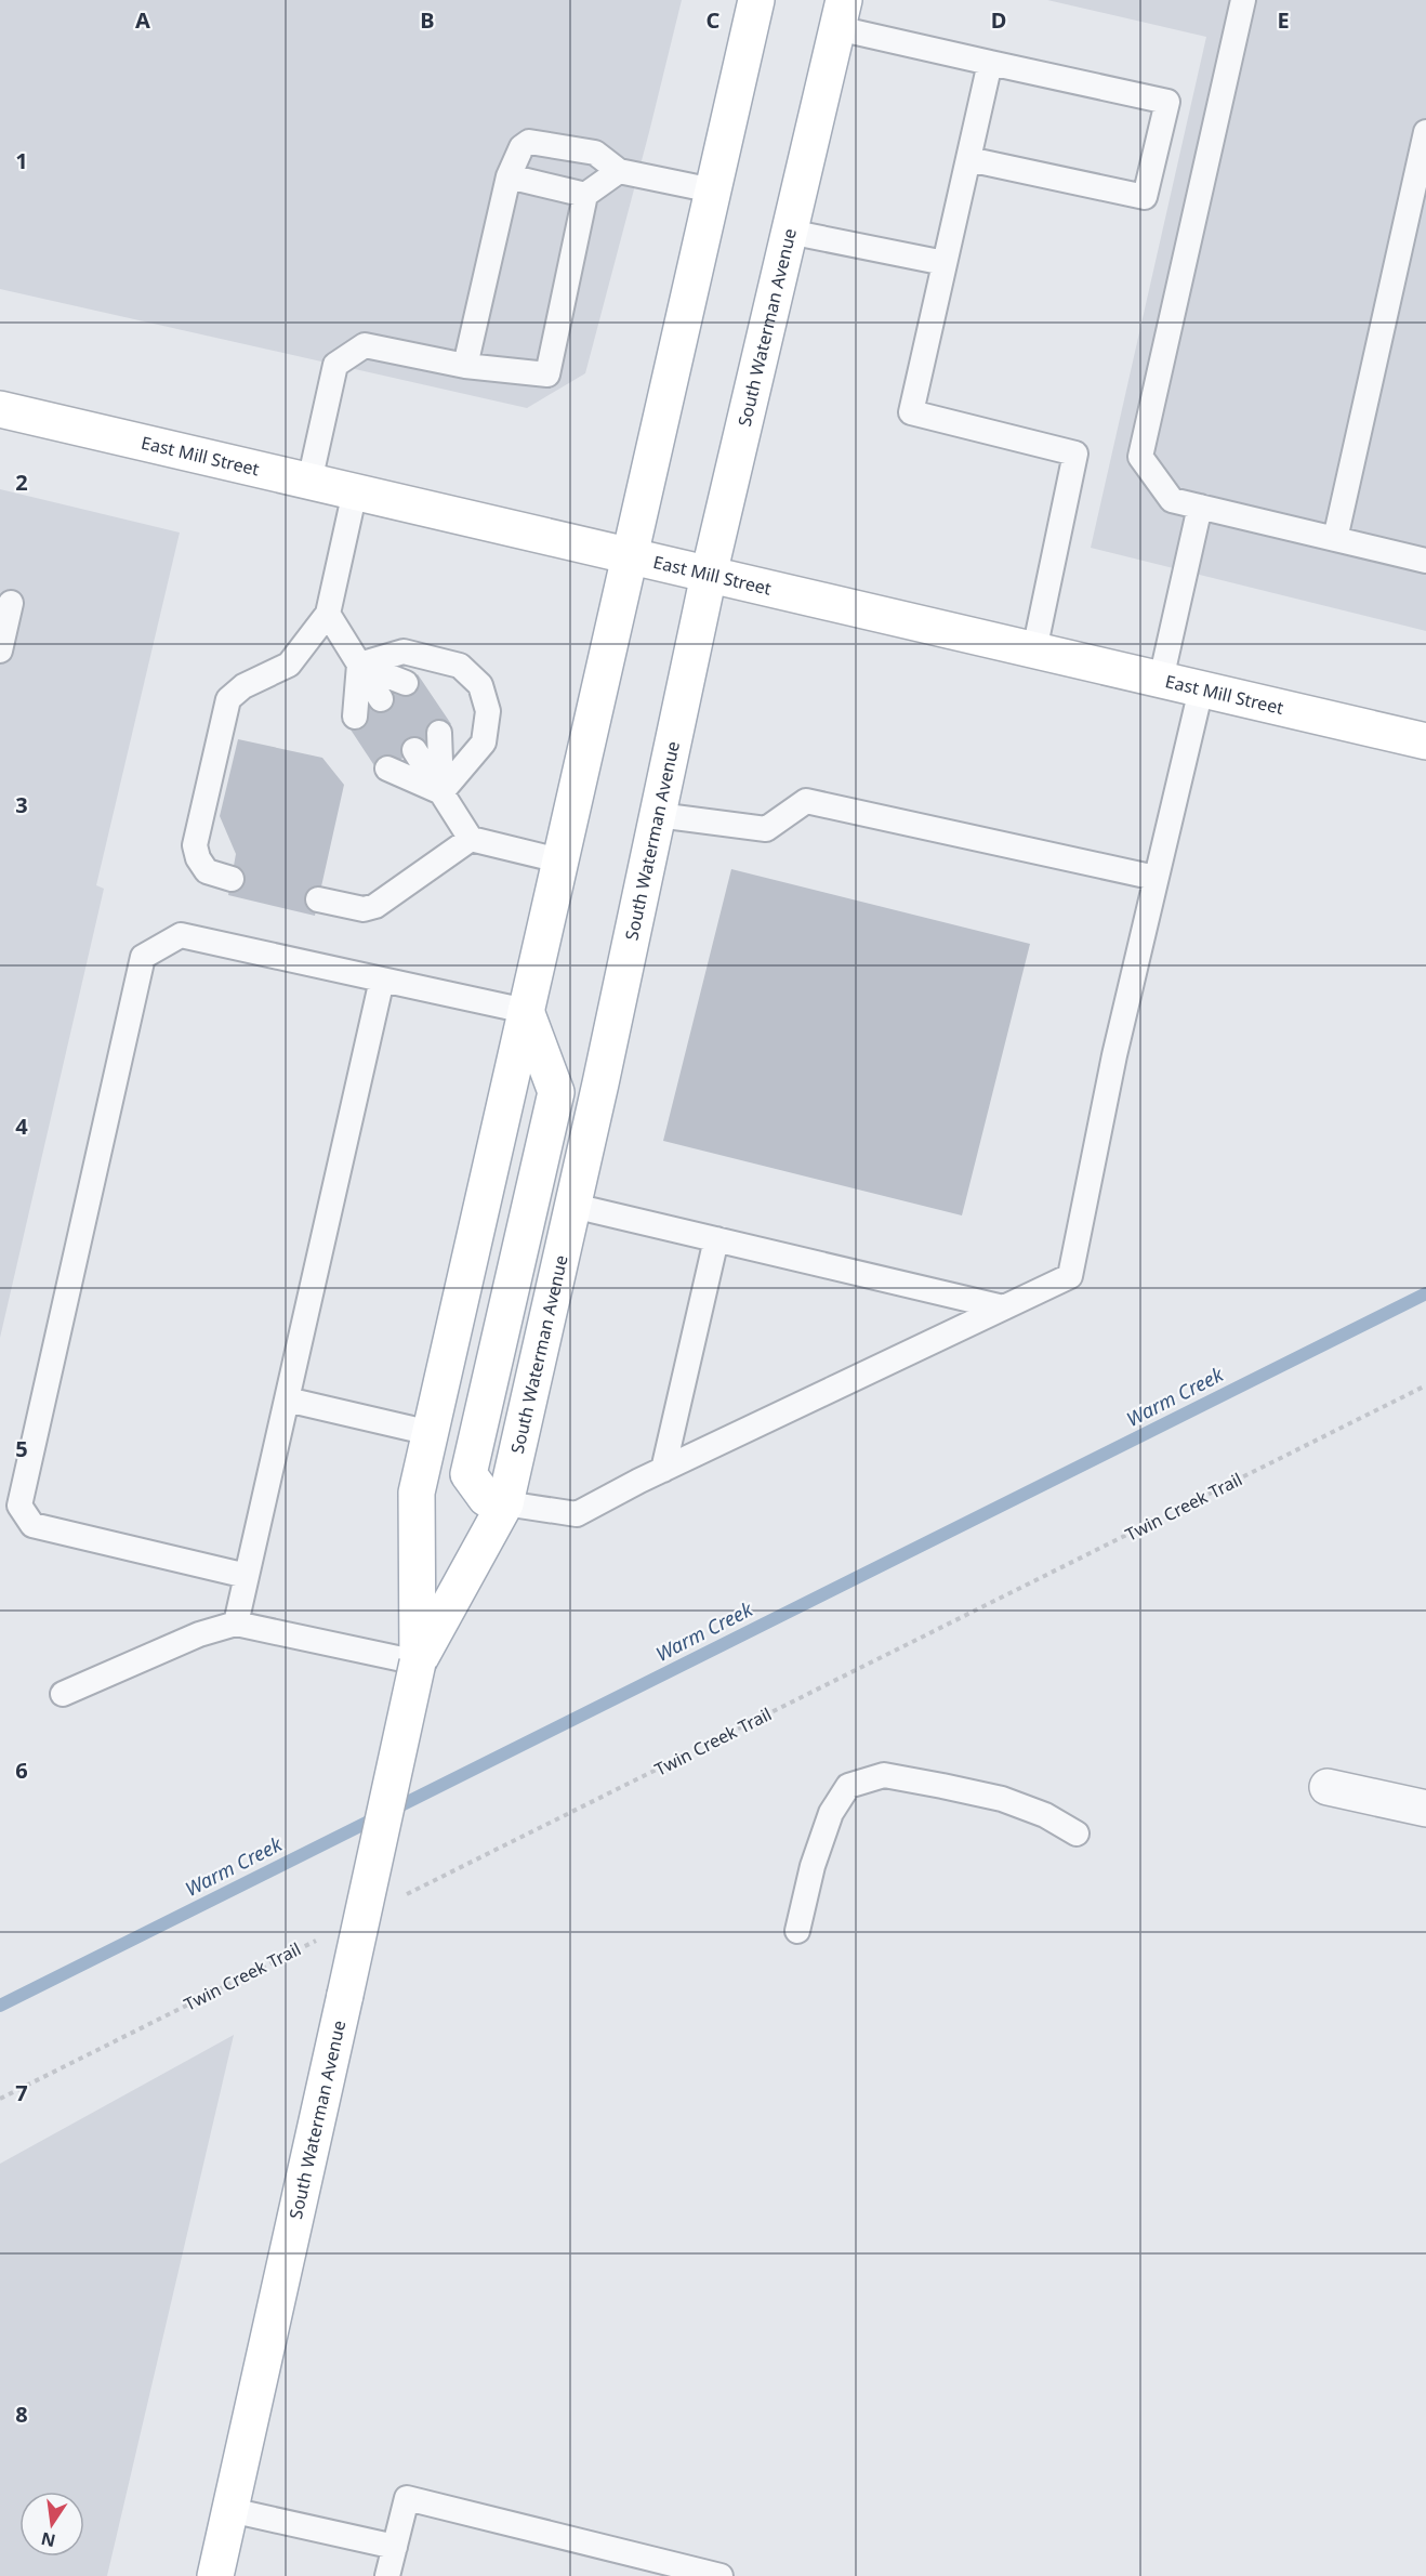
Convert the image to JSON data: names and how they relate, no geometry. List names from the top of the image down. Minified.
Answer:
{"streets":{"main road":["South Waterman Avenue","East Mill Street"],"path":["Twin Creek Trail"]},"crossings":[["South Waterman Avenue","East Mill Street"]],"water":["Warm Creek"],"north":"bottom","grid":{"columns":["A","B","C","D","E"],"rows":["1","2","3","4","5","6","7","8"]}}
